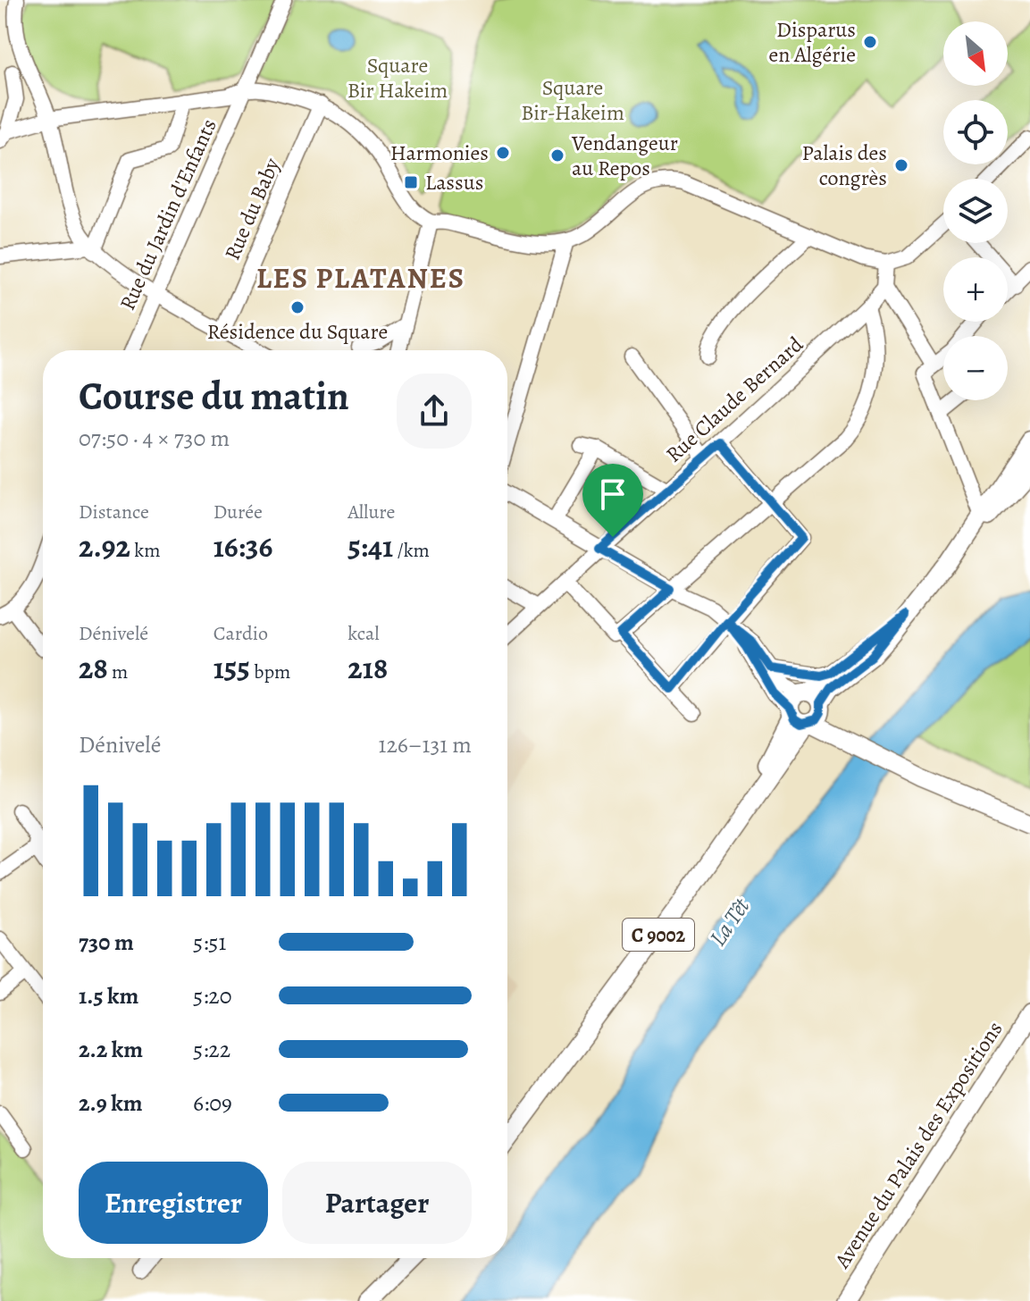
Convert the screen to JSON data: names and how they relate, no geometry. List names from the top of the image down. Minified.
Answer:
{"streets":{"main road":["C 9002","Avenue du Palais des Expositions"],"street":["Rue du Baby","Rue du Jardin d'Enfants","Rue Claude Bernard"]},"districts":["LES PLATANES"],"water":["La Têt"],"parks":["Square Bir Hakeim","Square Bir-Hakeim"],"places":{"other":["Disparus en Algérie","Harmonies","Vendangeur au Repos","Palais des congrès","Résidence du Square"],"transit":["Lassus"]},"north":"bottom right","page":{"map_buttons":["+","−"],"heading":["Course du matin","07:50 · 4 × 730 m"],"stats":[["Distance","2.92 km"],["Durée","16:36"],["Allure","5:41 /km"],["Dénivelé","28 m"],["Cardio","155 bpm"],["kcal","218"]],"chart":["Dénivelé","126–131 m"],"list":[{"name":"730 m","note":"5:51"},{"name":"1.5 km","note":"5:20"},{"name":"2.2 km","note":"5:22"},{"name":"2.9 km","note":"6:09"}],"buttons":["Enregistrer","Partager"]}}
